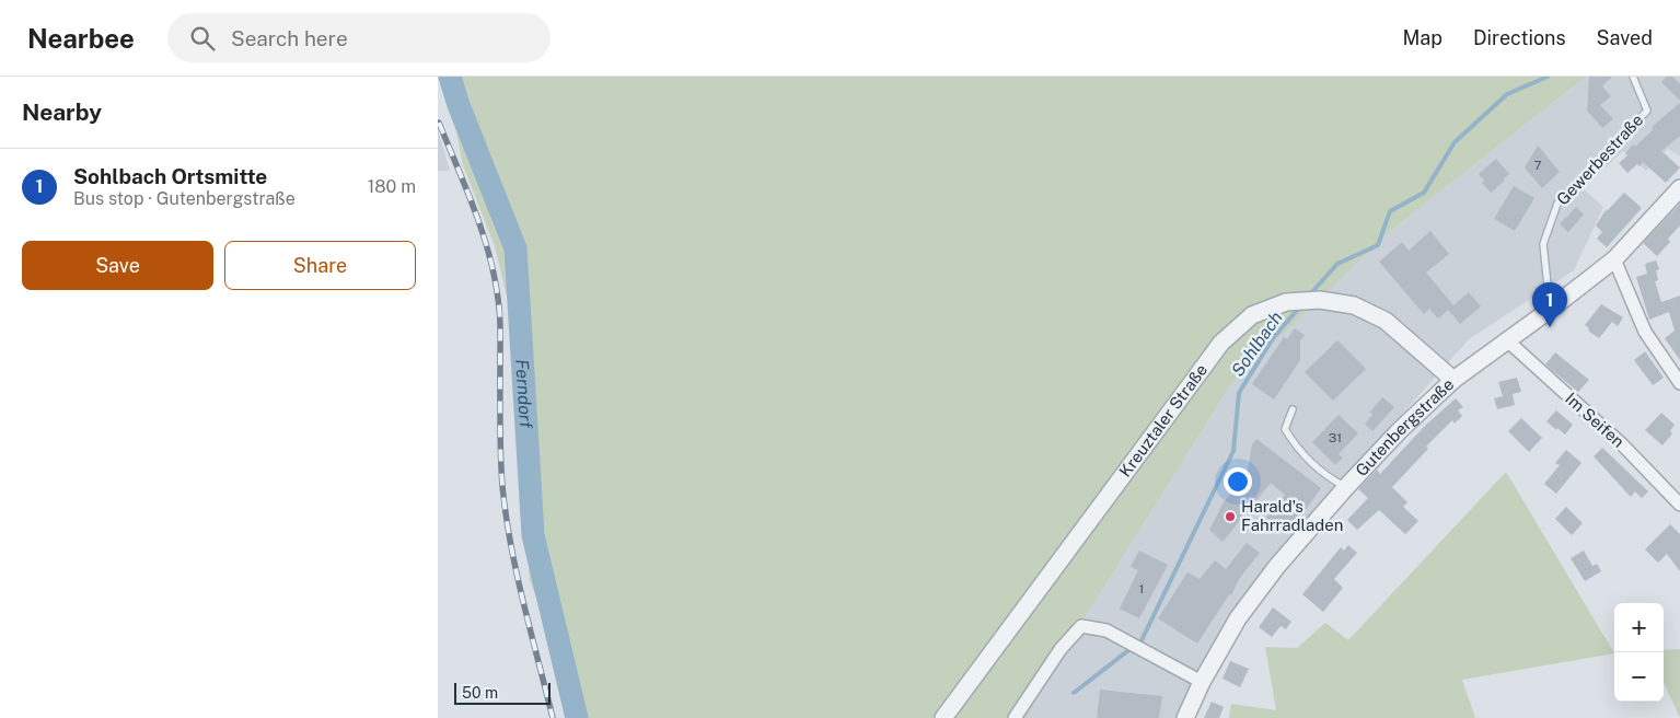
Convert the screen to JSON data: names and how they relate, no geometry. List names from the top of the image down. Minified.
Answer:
{"streets":{"street":["Im Seifen","Kreuztaler Straße","Gutenbergstraße"],"lane":["Gewerbestraße"]},"crossings":[["Gewerbestraße","Gutenbergstraße"],["Im Seifen","Gutenbergstraße"],["Kreuztaler Straße","Gutenbergstraße"]],"water":["Sohlbach","Ferndorf"],"places":["Harald's Fahrradladen"],"house_numbers":["7","31","1"],"scale_bar":"50 m","page":{"header":"Nearbee","search":"Search here","nav":["Map","Directions","Saved"],"heading":"Nearby","list":[{"mark":"1","name":"Sohlbach Ortsmitte","note":"Bus stop · Gutenbergstraße","value":"180 m"}],"buttons":["Save","Share"],"pins":"1","map_buttons":["+","−"],"scale":"50 m"}}
